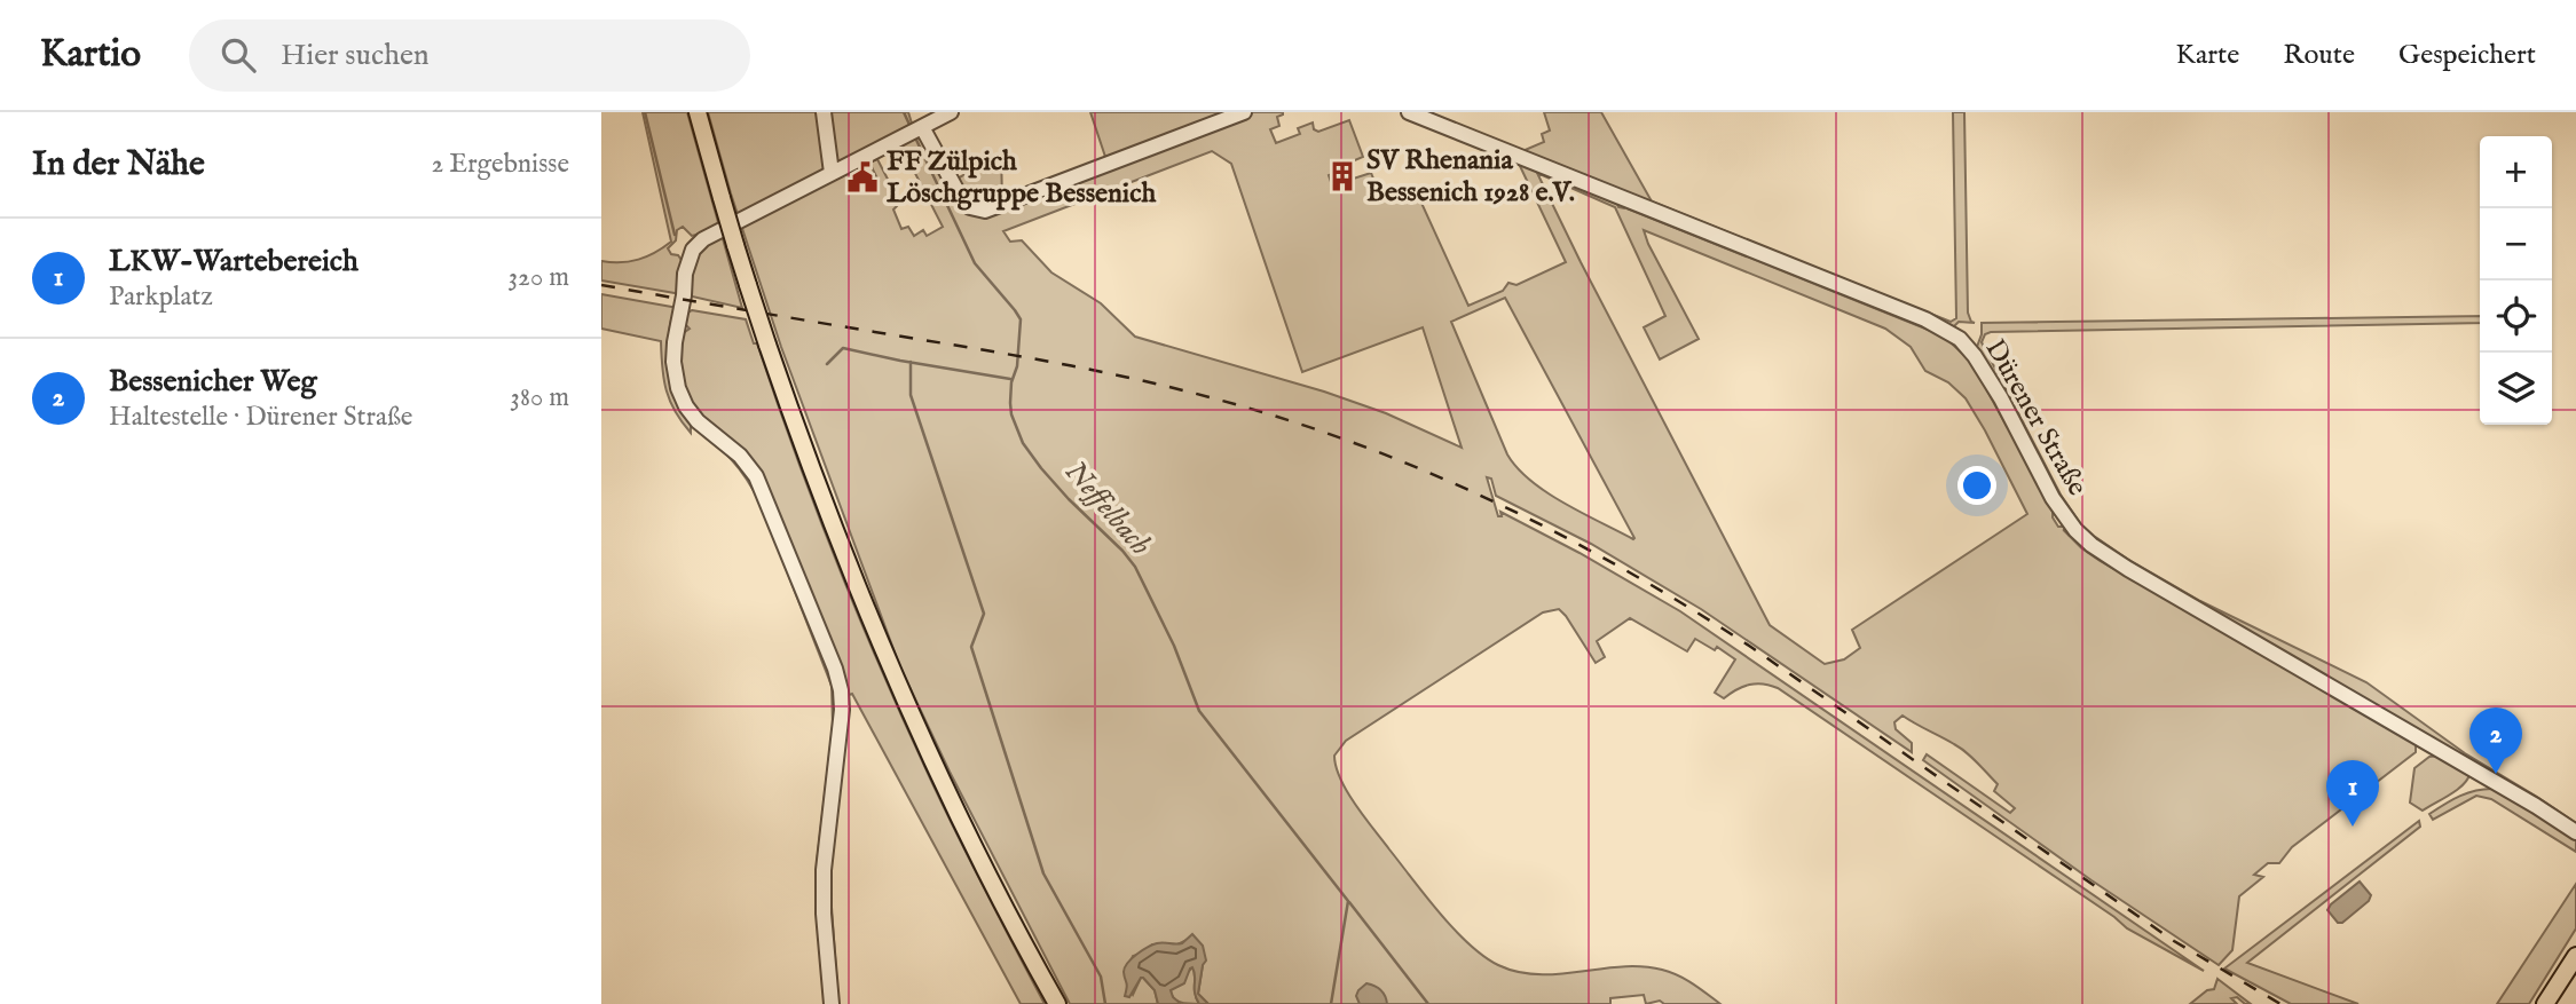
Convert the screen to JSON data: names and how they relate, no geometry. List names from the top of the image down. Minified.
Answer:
{"streets":{"street":["Dürener Straße"]},"water":["Neffelbach"],"places":{"building":["SV Rhenania Bessenich 1928 e.V."],"public building":["FF Zülpich Löschgruppe Bessenich"]},"page":{"header":"Kartio","search":"Hier suchen","nav":["Karte","Route","Gespeichert"],"heading":["In der Nähe","2 Ergebnisse"],"map_buttons":["+","−"],"list":[{"mark":"1","name":"LKW-Wartebereich","note":"Parkplatz","value":"320 m"},{"mark":"2","name":"Bessenicher Weg","note":"Haltestelle · Dürener Straße","value":"380 m"}],"pins":["2","1"]}}
